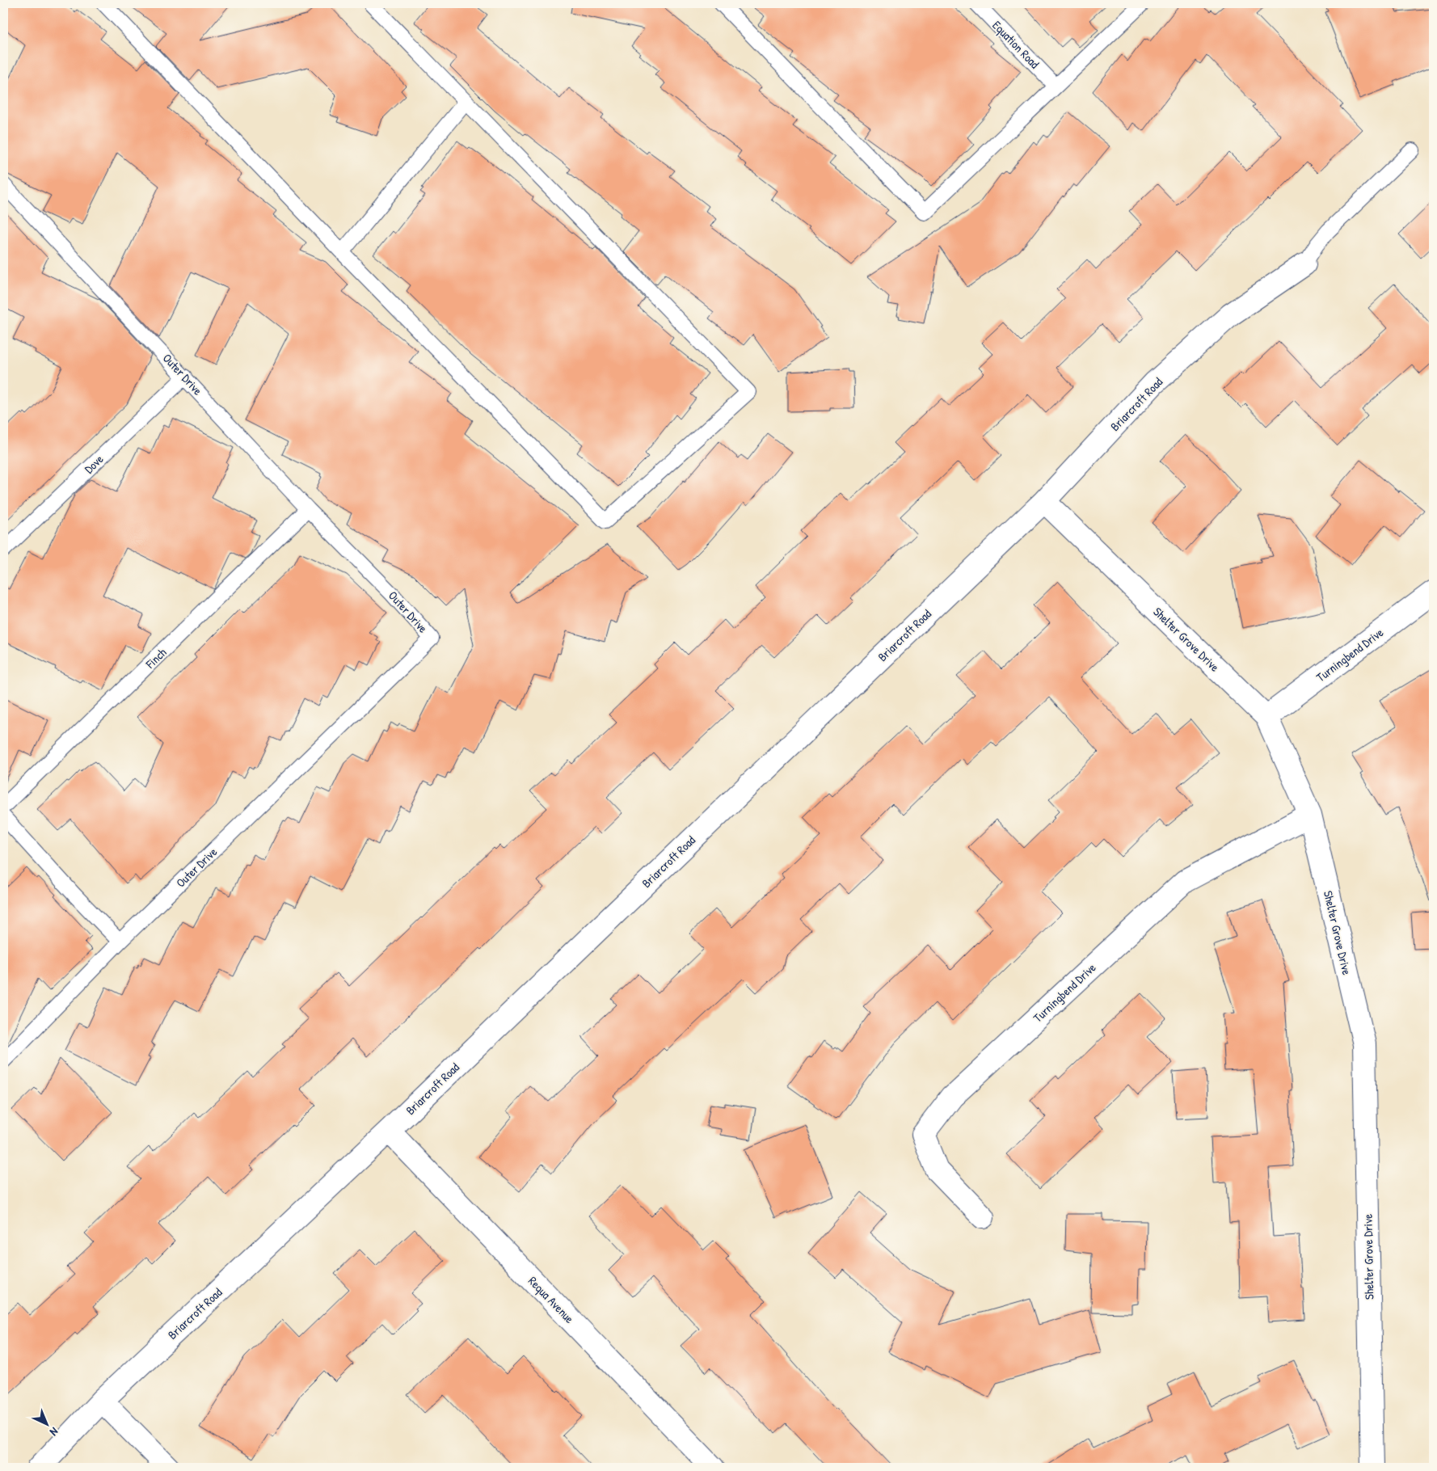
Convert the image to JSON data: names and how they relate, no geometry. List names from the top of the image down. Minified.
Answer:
{"streets":{"street":["Briarcroft Road","Shelter Grove Drive","Turningbend Drive","Requa Avenue"],"lane":["Equation Road","Outer Drive","Dove","Finch"]},"crossings":[["Outer Drive","Dove"],["Outer Drive","Finch"],["Briarcroft Road","Shelter Grove Drive"],["Briarcroft Road","Requa Avenue"],["Shelter Grove Drive","Turningbend Drive"]],"north":"bottom right"}
